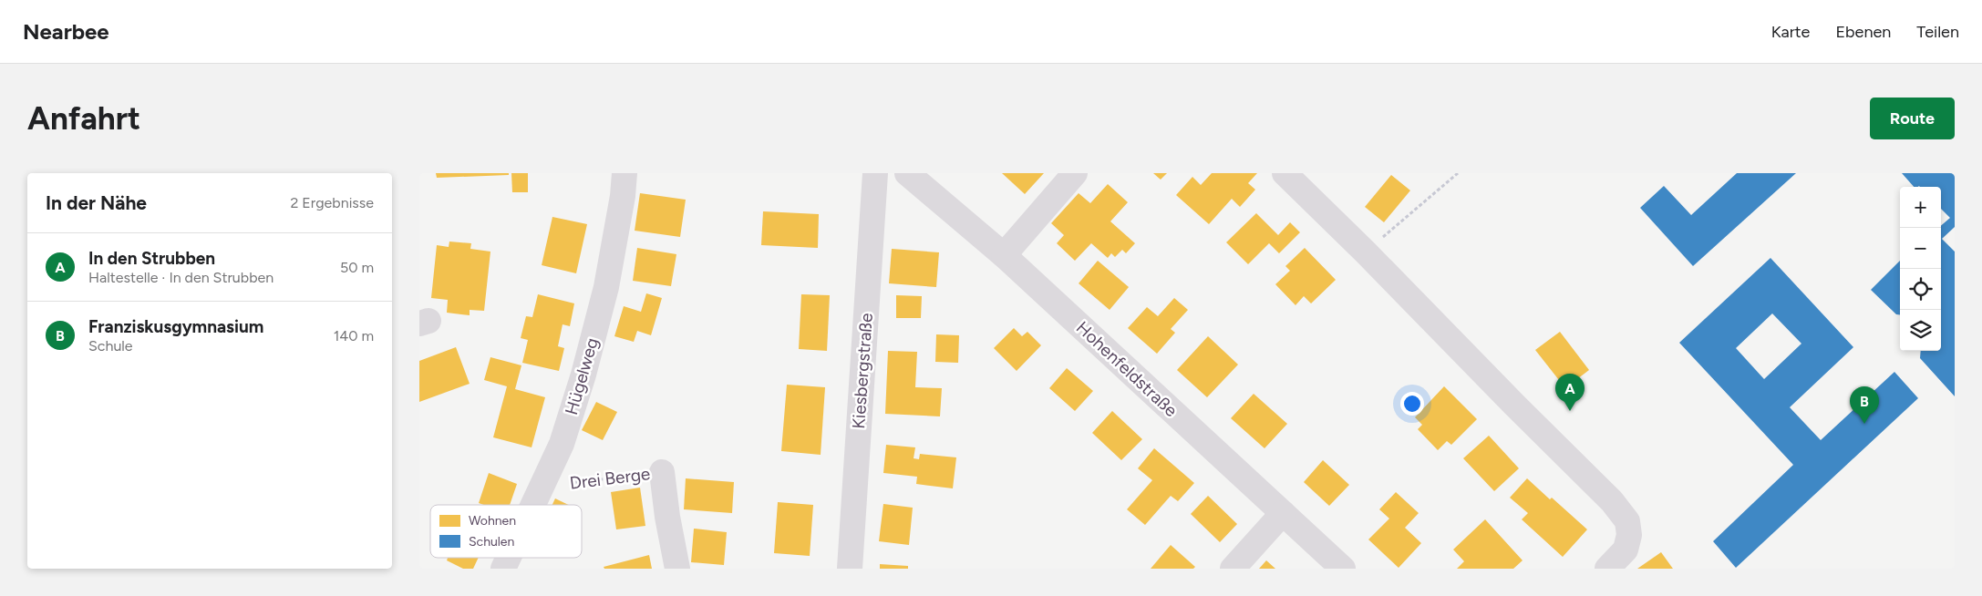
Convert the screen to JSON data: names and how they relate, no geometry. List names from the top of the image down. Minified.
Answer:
{"streets":{"street":["Hohenfeldstraße","Kiesbergstraße","Hügelweg","Drei Berge"]},"crossings":[["Hügelweg","Drei Berge"]],"legend":["Wohnen","Schulen"],"page":{"header":"Nearbee","nav":["Karte","Ebenen","Teilen"],"buttons":"Route","title":"Anfahrt","heading":["In der Nähe","2 Ergebnisse"],"map_buttons":["+","−"],"list":[{"mark":"A","name":"In den Strubben","note":"Haltestelle · In den Strubben","value":"50 m"},{"mark":"B","name":"Franziskusgymnasium","note":"Schule","value":"140 m"}],"pins":["A","B"]}}
